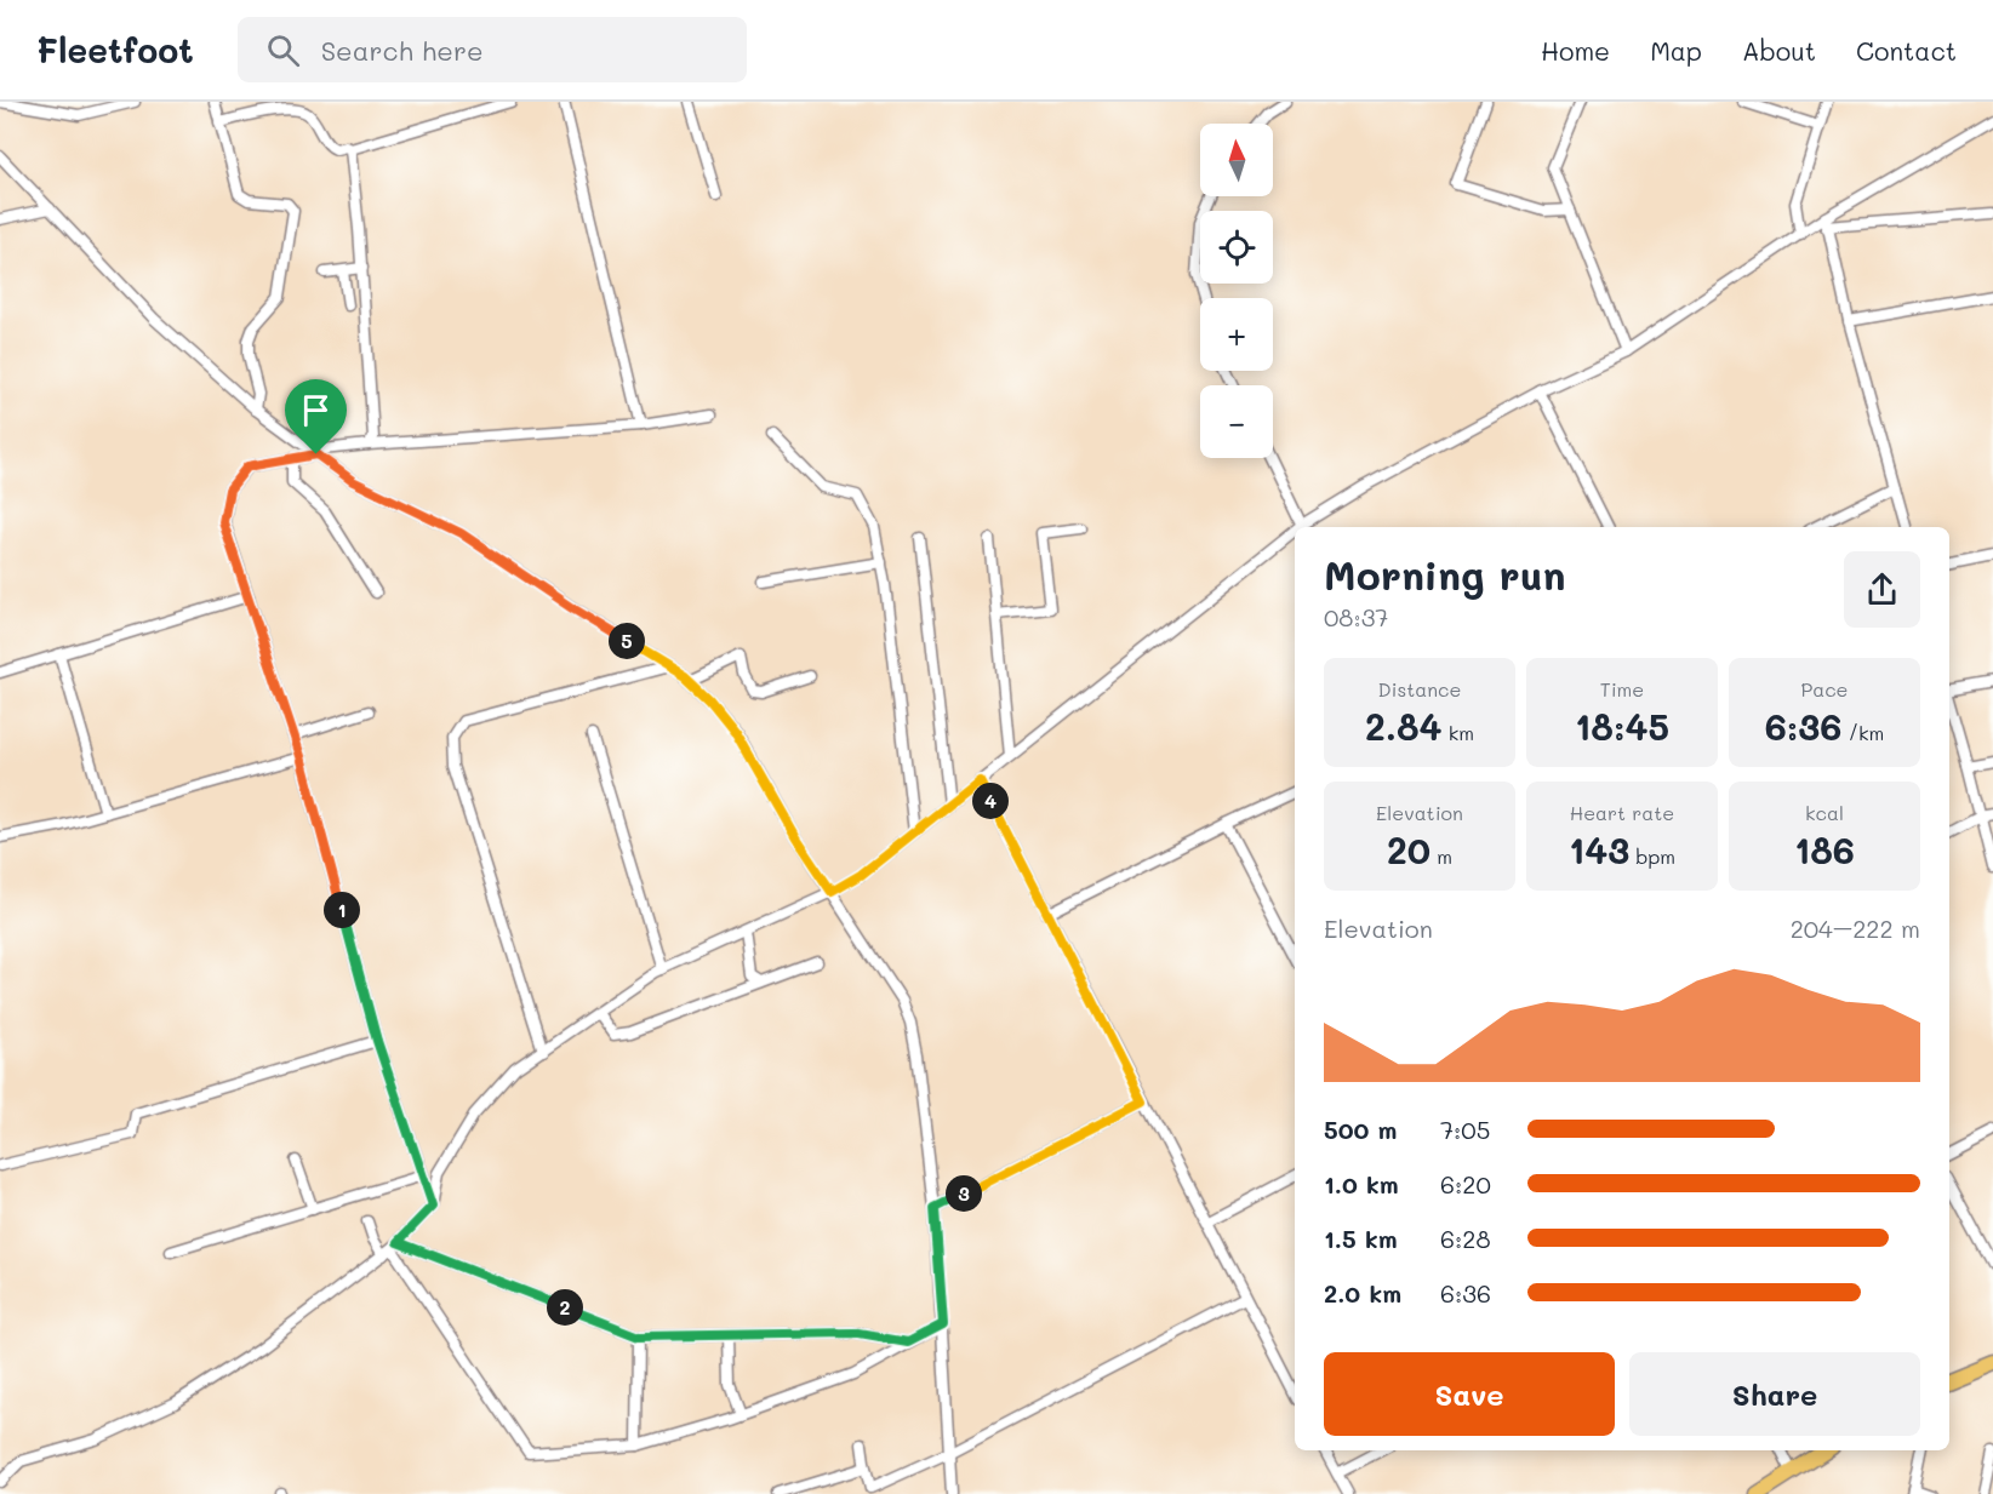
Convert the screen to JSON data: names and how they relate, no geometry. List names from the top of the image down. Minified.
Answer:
{"north":"top","page":{"header":"Fleetfoot","search":"Search here","nav":["Home","Map","About","Contact"],"map_buttons":["+","−"],"heading":["Morning run","08:37"],"pins":["5","4","1","3","2"],"stats":[["Distance","2.84 km"],["Time","18:45"],["Pace","6:36 /km"],["Elevation","20 m"],["Heart rate","143 bpm"],["kcal","186"]],"chart":["Elevation","204–222 m"],"list":[{"name":"500 m","note":"7:05"},{"name":"1.0 km","note":"6:20"},{"name":"1.5 km","note":"6:28"},{"name":"2.0 km","note":"6:36"}],"buttons":["Save","Share"]}}
